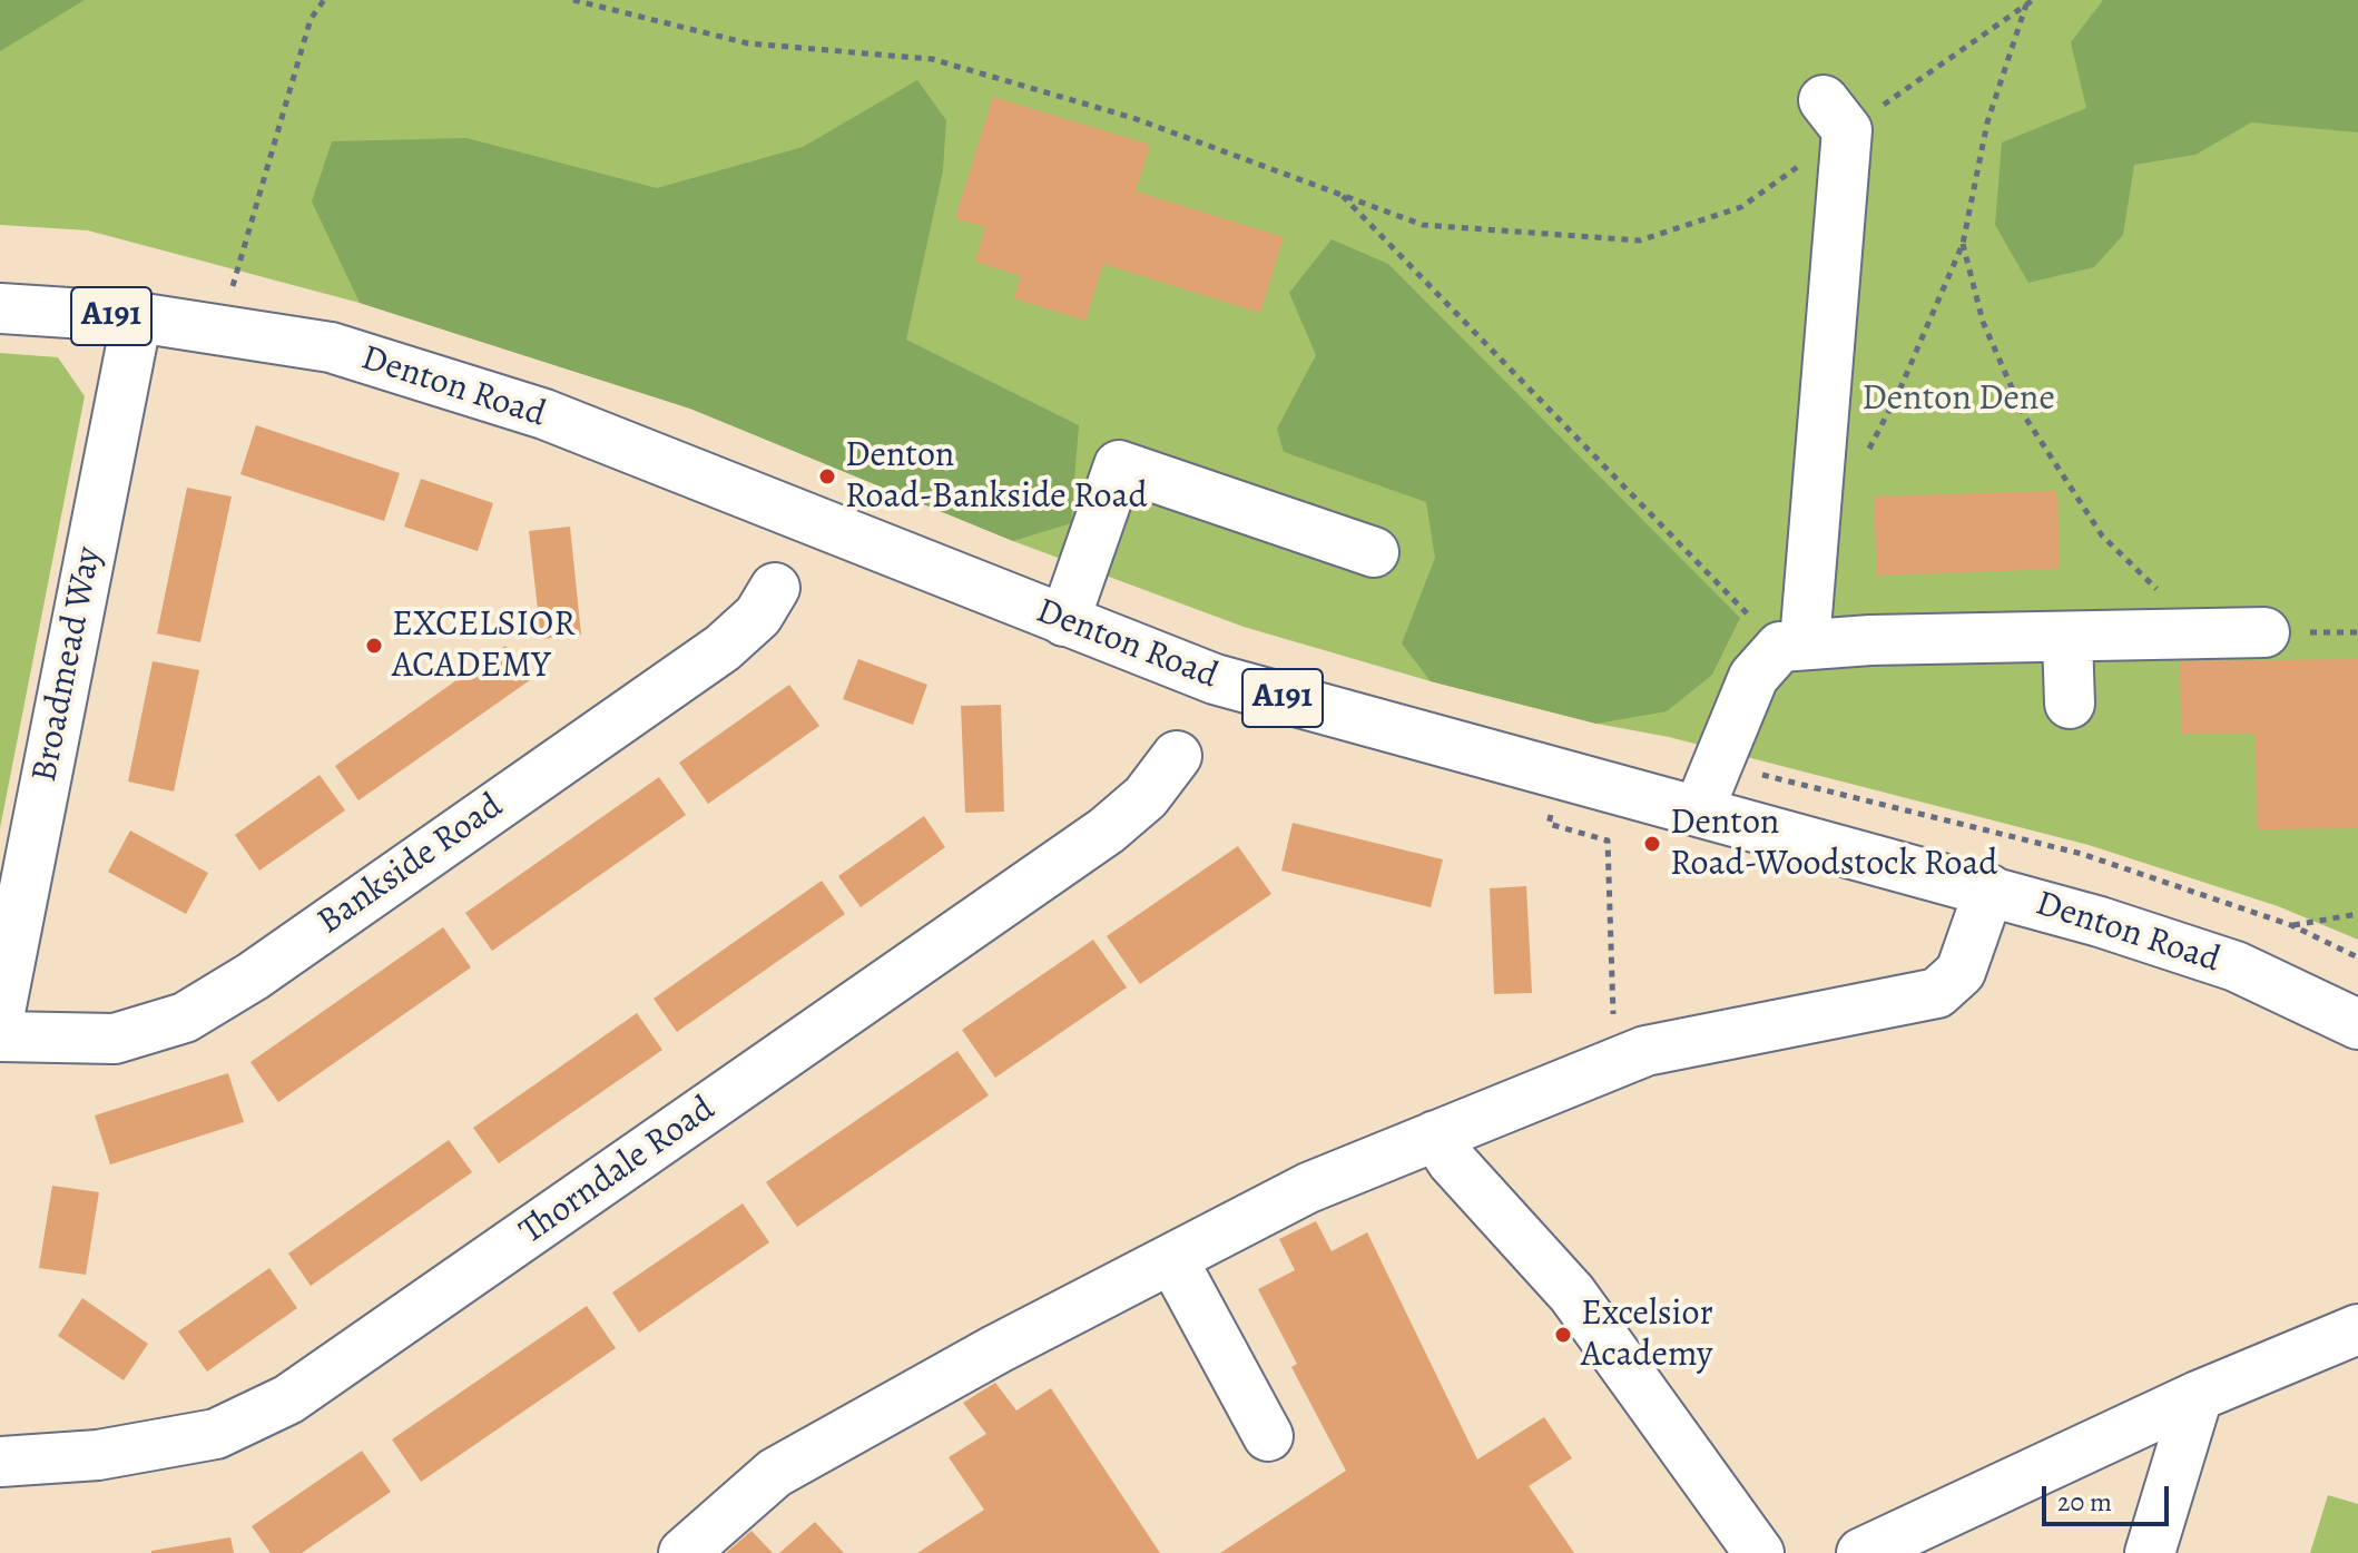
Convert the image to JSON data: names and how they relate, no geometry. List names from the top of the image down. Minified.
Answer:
{"streets":{"street":["A191","Denton Road","Broadmead Way","Bankside Road","Thorndale Road"]},"crossings":[["Denton Road","Broadmead Way"]],"parks":["Denton Dene"],"places":["Denton Road-Bankside Road","EXCELSIOR ACADEMY","Denton Road-Woodstock Road","Excelsior Academy"],"scale_bar":"20 m"}
